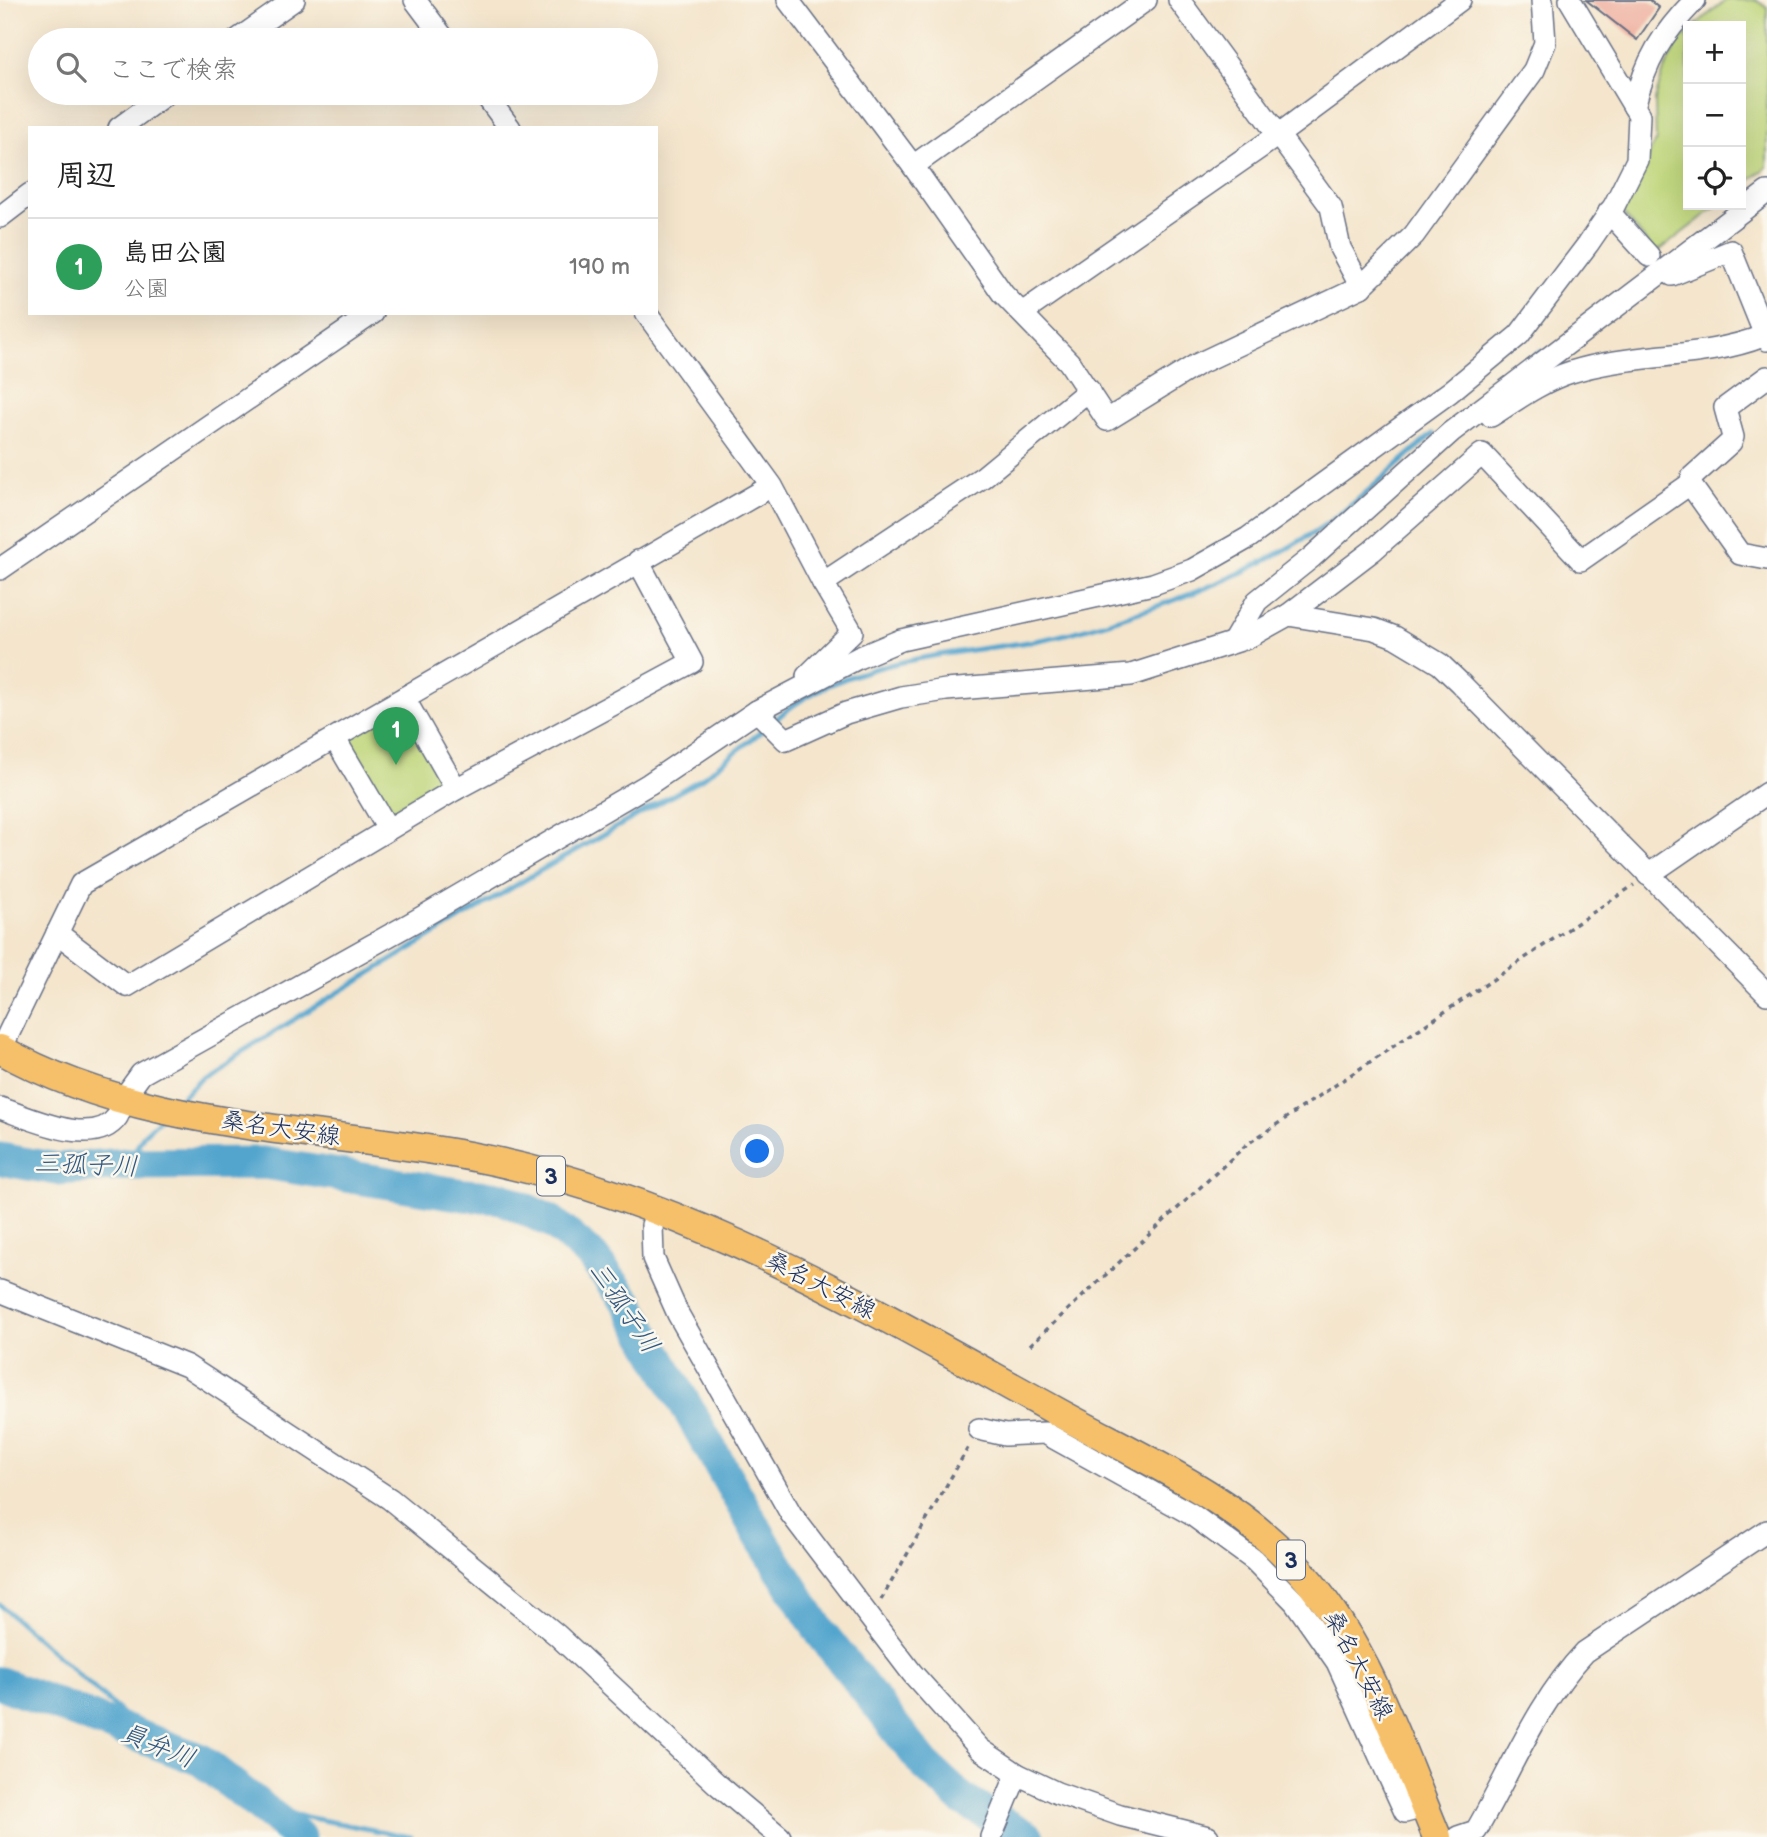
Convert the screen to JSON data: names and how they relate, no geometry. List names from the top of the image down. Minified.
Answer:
{"streets":{"main road":["桑名大安線","3"]},"water":["三孤子川","員弁川"],"page":{"map_buttons":["+","−"],"search":"ここで検索","heading":"周辺","list":[{"mark":"1","name":"島田公園","note":"公園","value":"190 m"}],"pins":"1"}}
